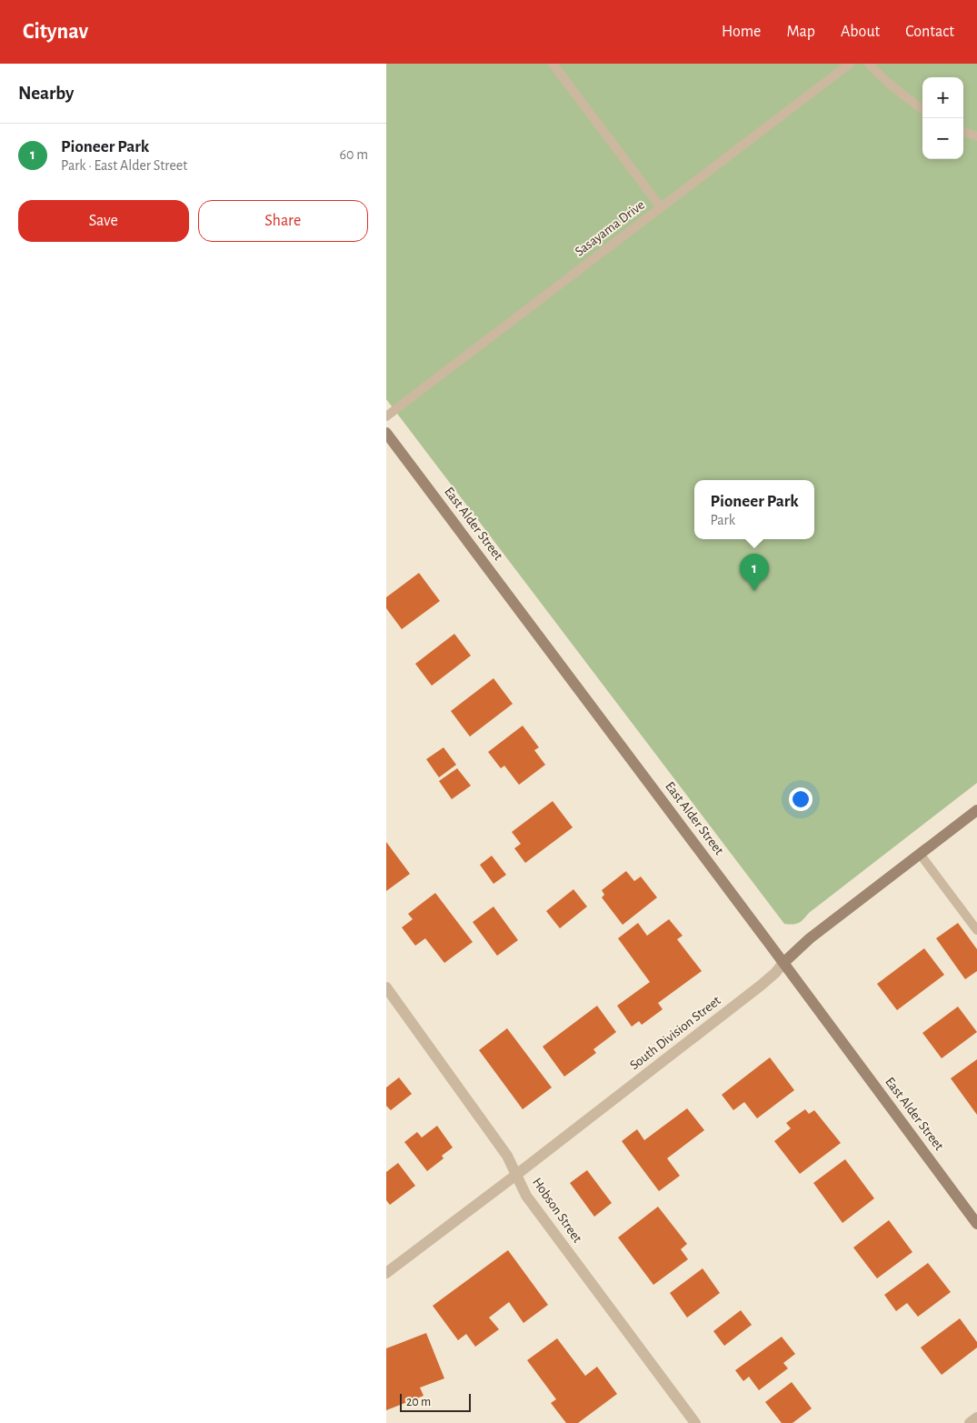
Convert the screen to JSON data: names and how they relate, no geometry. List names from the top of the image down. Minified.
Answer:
{"streets":{"main road":["East Alder Street","South Division Street"],"street":["Hobson Street"],"lane":["Sasayama Drive"]},"crossings":[["East Alder Street","South Division Street"],["South Division Street","Hobson Street"]],"scale_bar":"20 m","page":{"header":"Citynav","nav":["Home","Map","About","Contact"],"heading":"Nearby","map_buttons":["+","−"],"list":[{"mark":"1","name":"Pioneer Park","note":"Park · East Alder Street","value":"60 m"}],"buttons":["Save","Share"],"popup":["Pioneer Park","Park"],"pins":"1","scale":"20 m"}}
